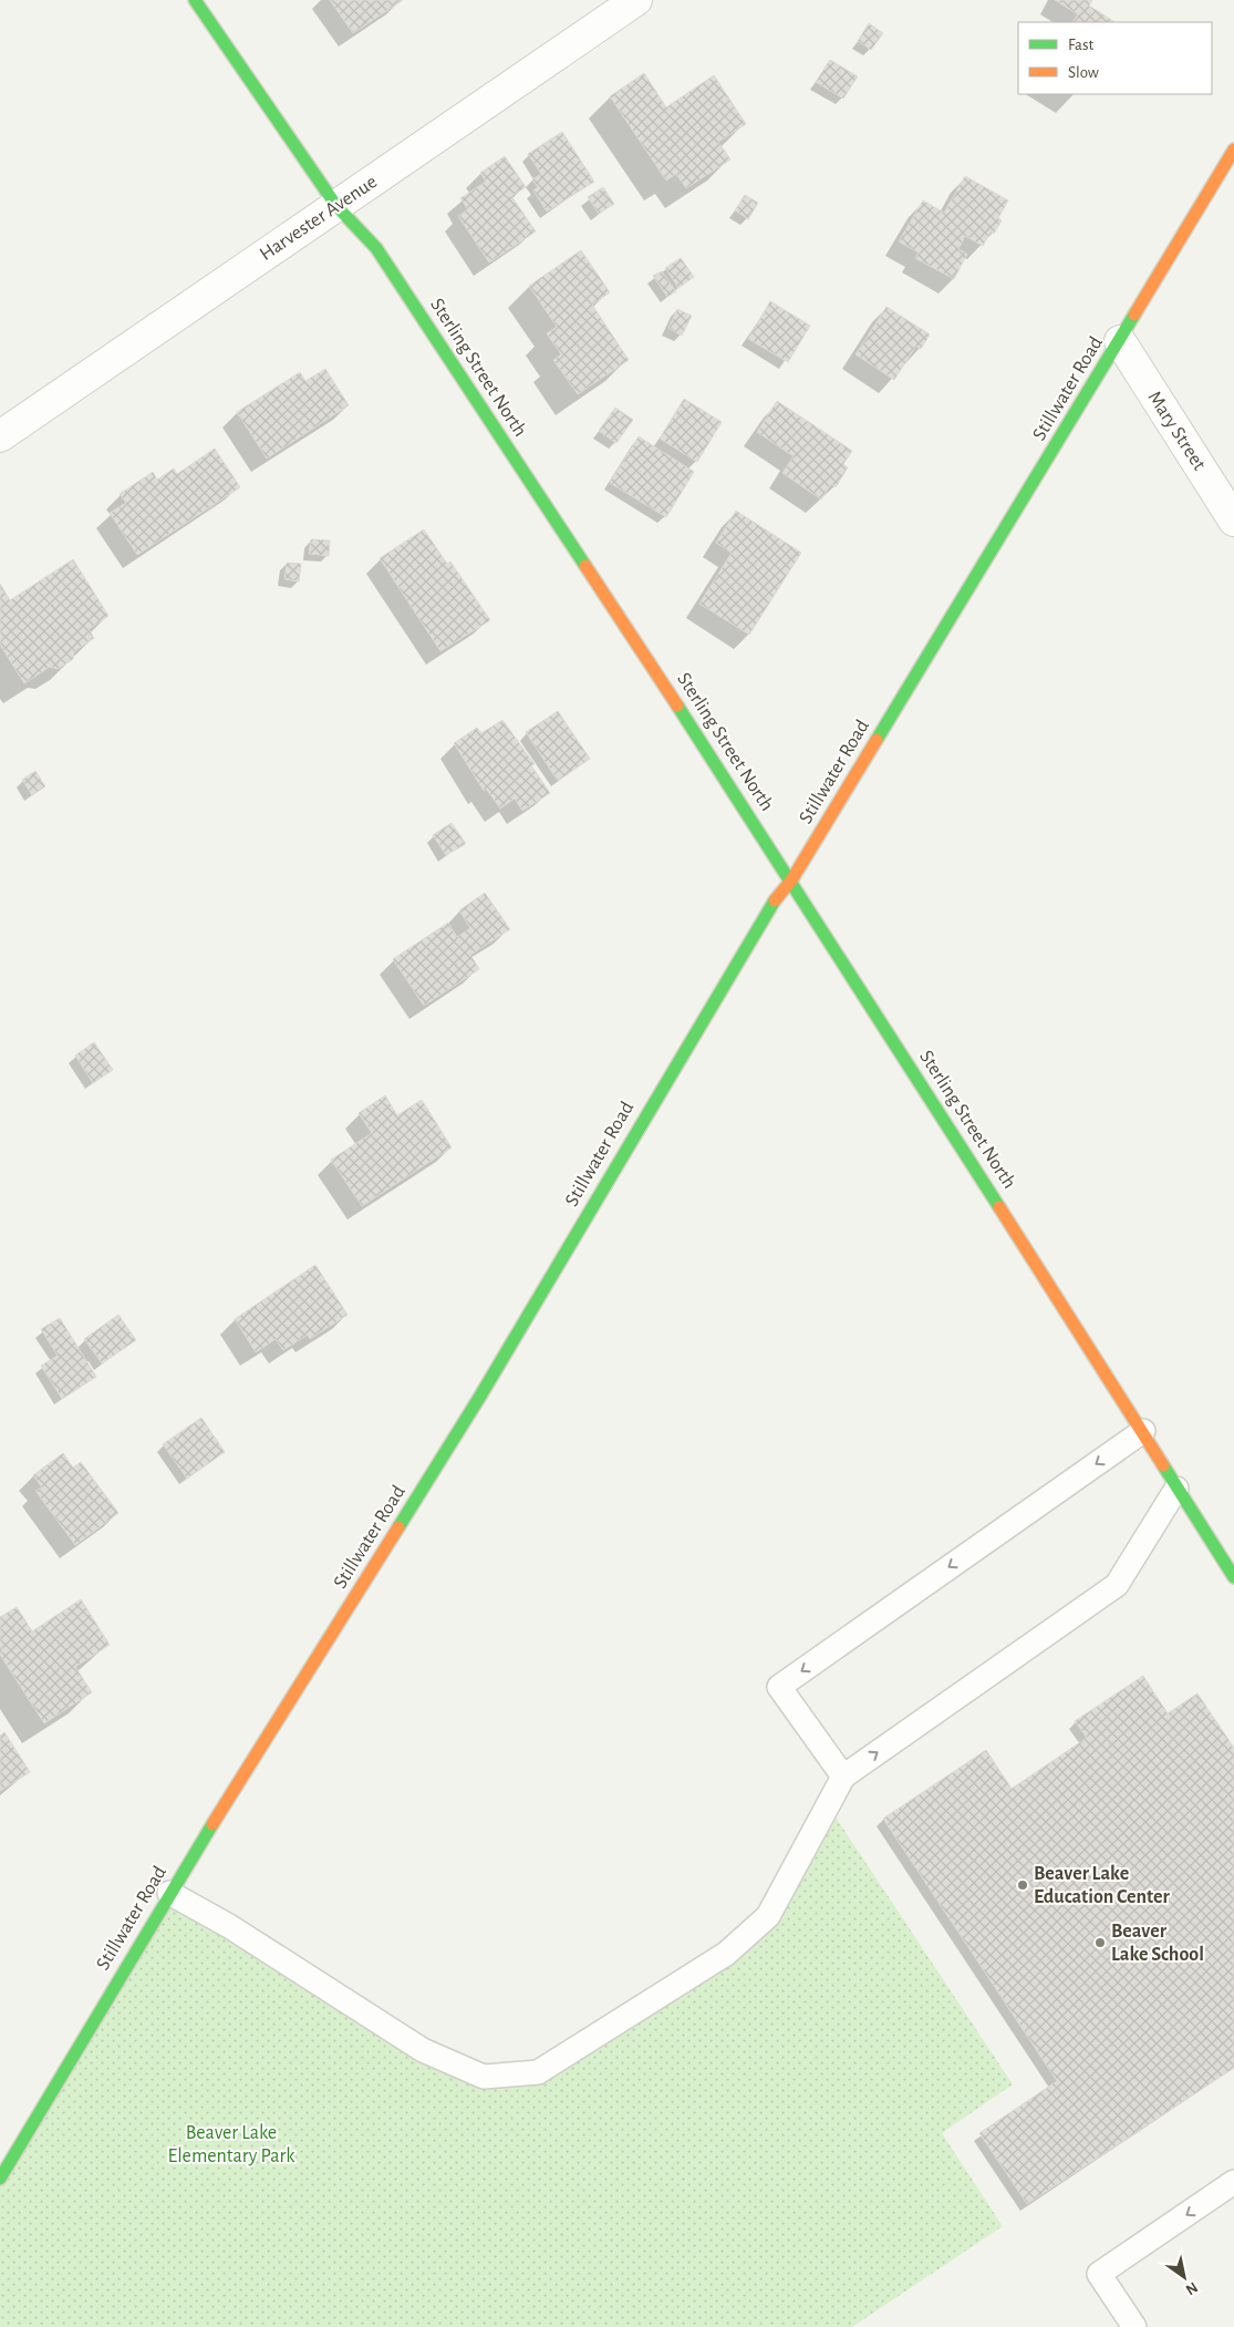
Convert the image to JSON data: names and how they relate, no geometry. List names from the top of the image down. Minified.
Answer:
{"streets":{"main road":["Sterling Street North","Stillwater Road"],"street":["Harvester Avenue","Mary Street"]},"crossings":[["Harvester Avenue","Sterling Street North"],["Sterling Street North","Stillwater Road"],["Stillwater Road","Mary Street"]],"parks":["Beaver Lake Elementary Park"],"places":["Beaver Lake Education Center","Beaver Lake School"],"legend":["Fast","Slow"],"north":"bottom right"}
